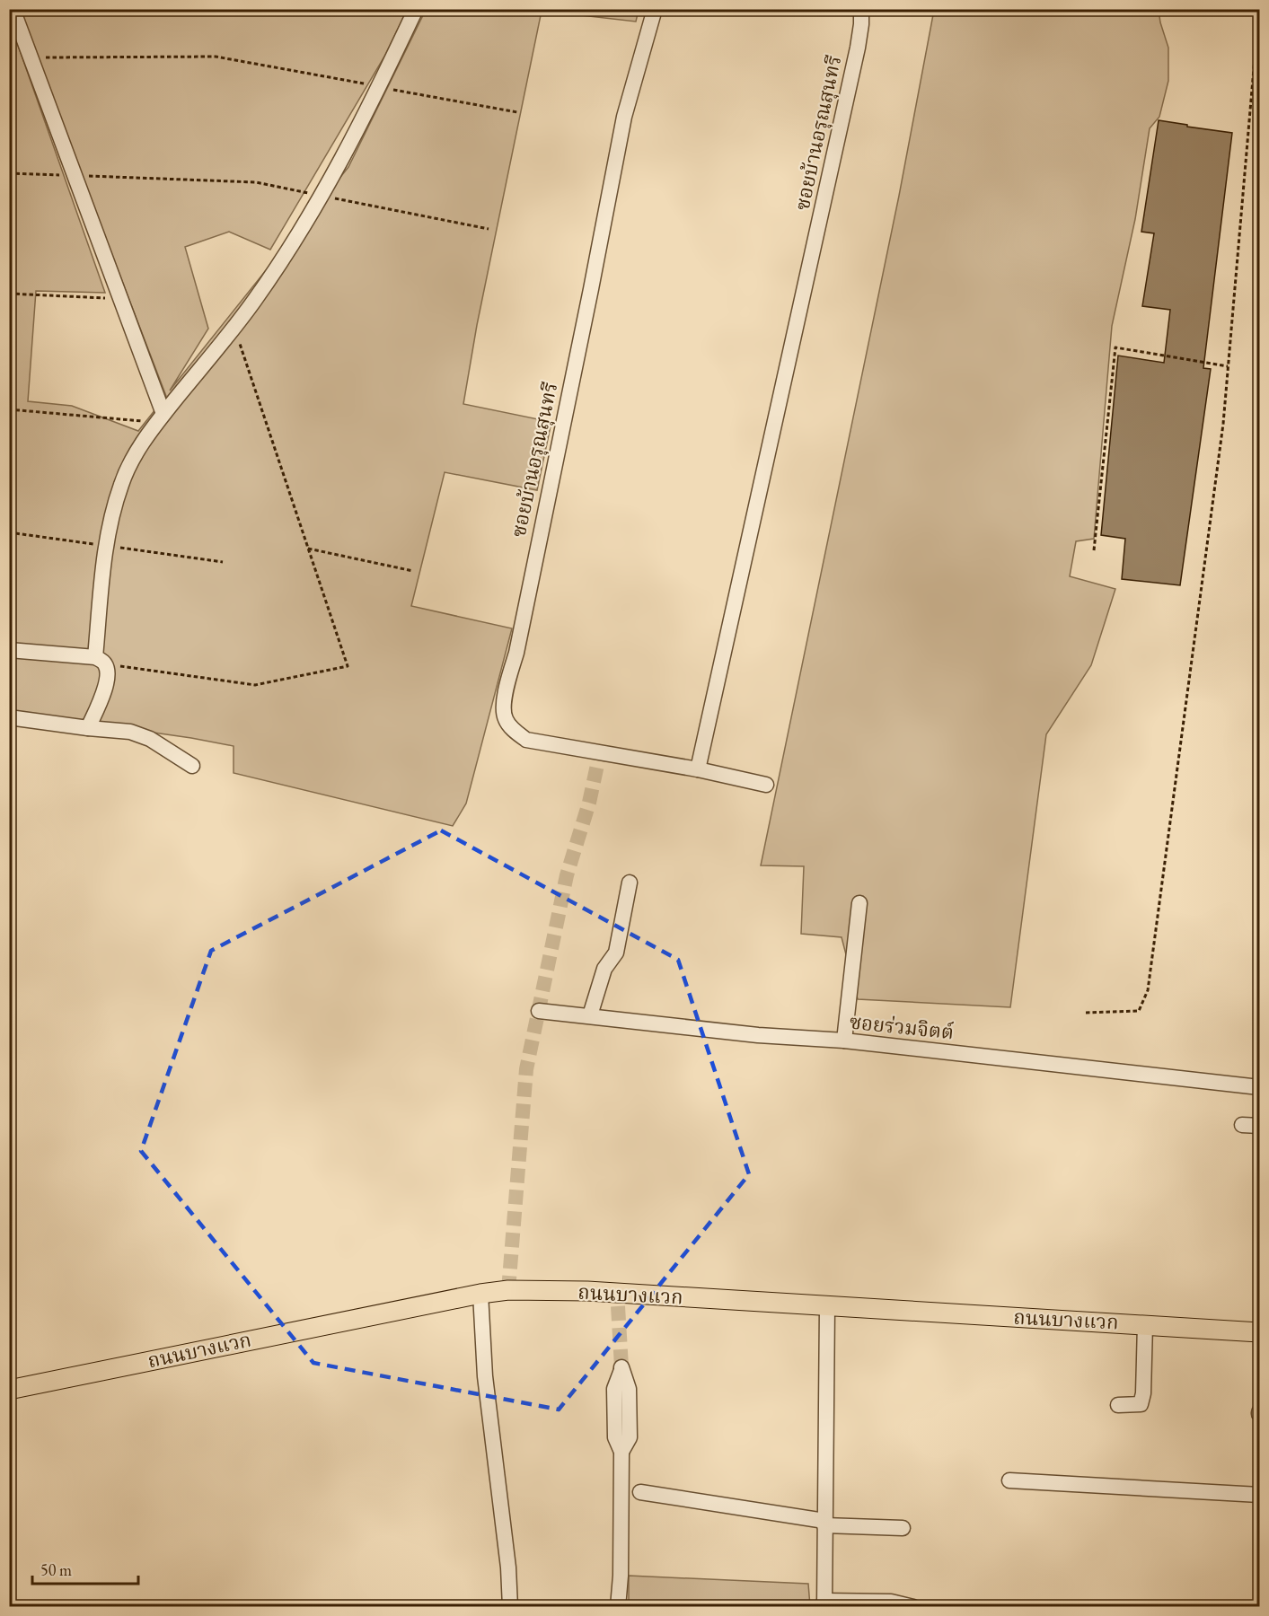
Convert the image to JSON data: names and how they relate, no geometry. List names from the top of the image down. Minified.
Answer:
{"streets":{"main road":["ถนนบางแวก"],"street":["ซอยบ้านอรุณสุนทรี","ซอยร่วมจิตต์"]},"scale_bar":"50 m"}
